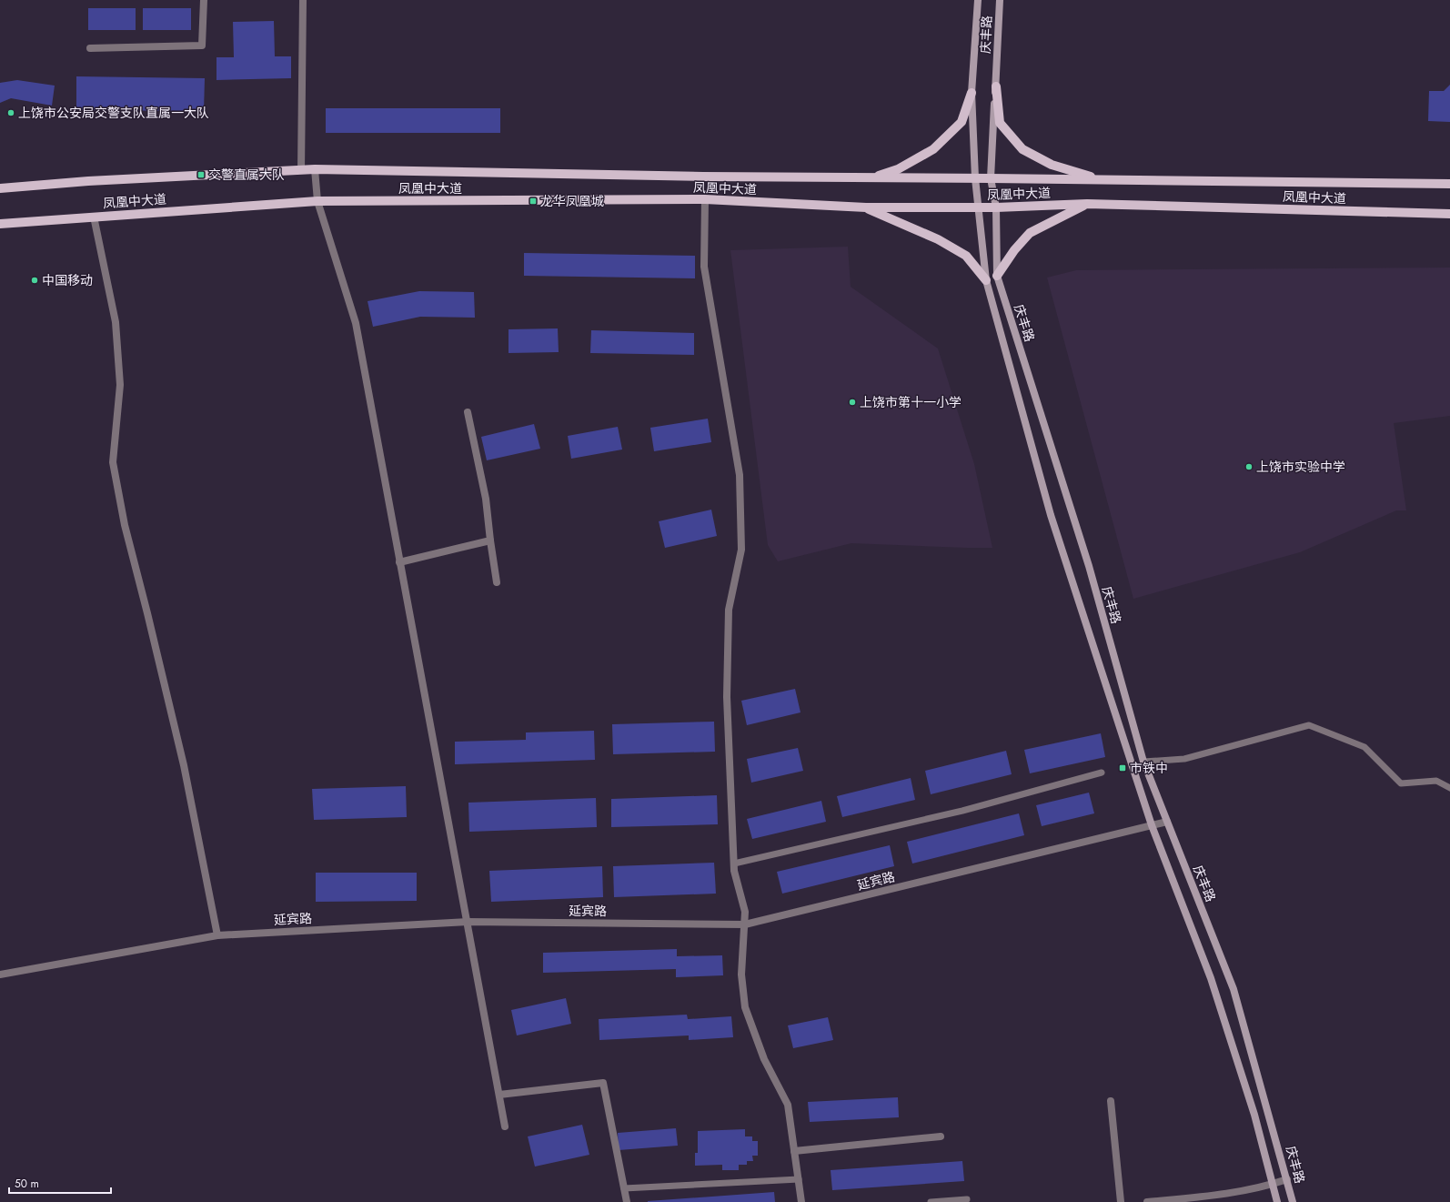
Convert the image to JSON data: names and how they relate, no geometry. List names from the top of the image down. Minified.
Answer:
{"streets":{"main road":["庆丰路","凤凰中大道"],"street":["延宾路"]},"crossings":[["庆丰路","凤凰中大道"],["庆丰路","延宾路"]],"places":{"other":["上饶市公安局交警支队直属一大队","中国移动","上饶市第十一小学","上饶市实验中学"],"transit":["交警直属大队","龙华凤凰城","市铁中"]},"scale_bar":"50 m"}
